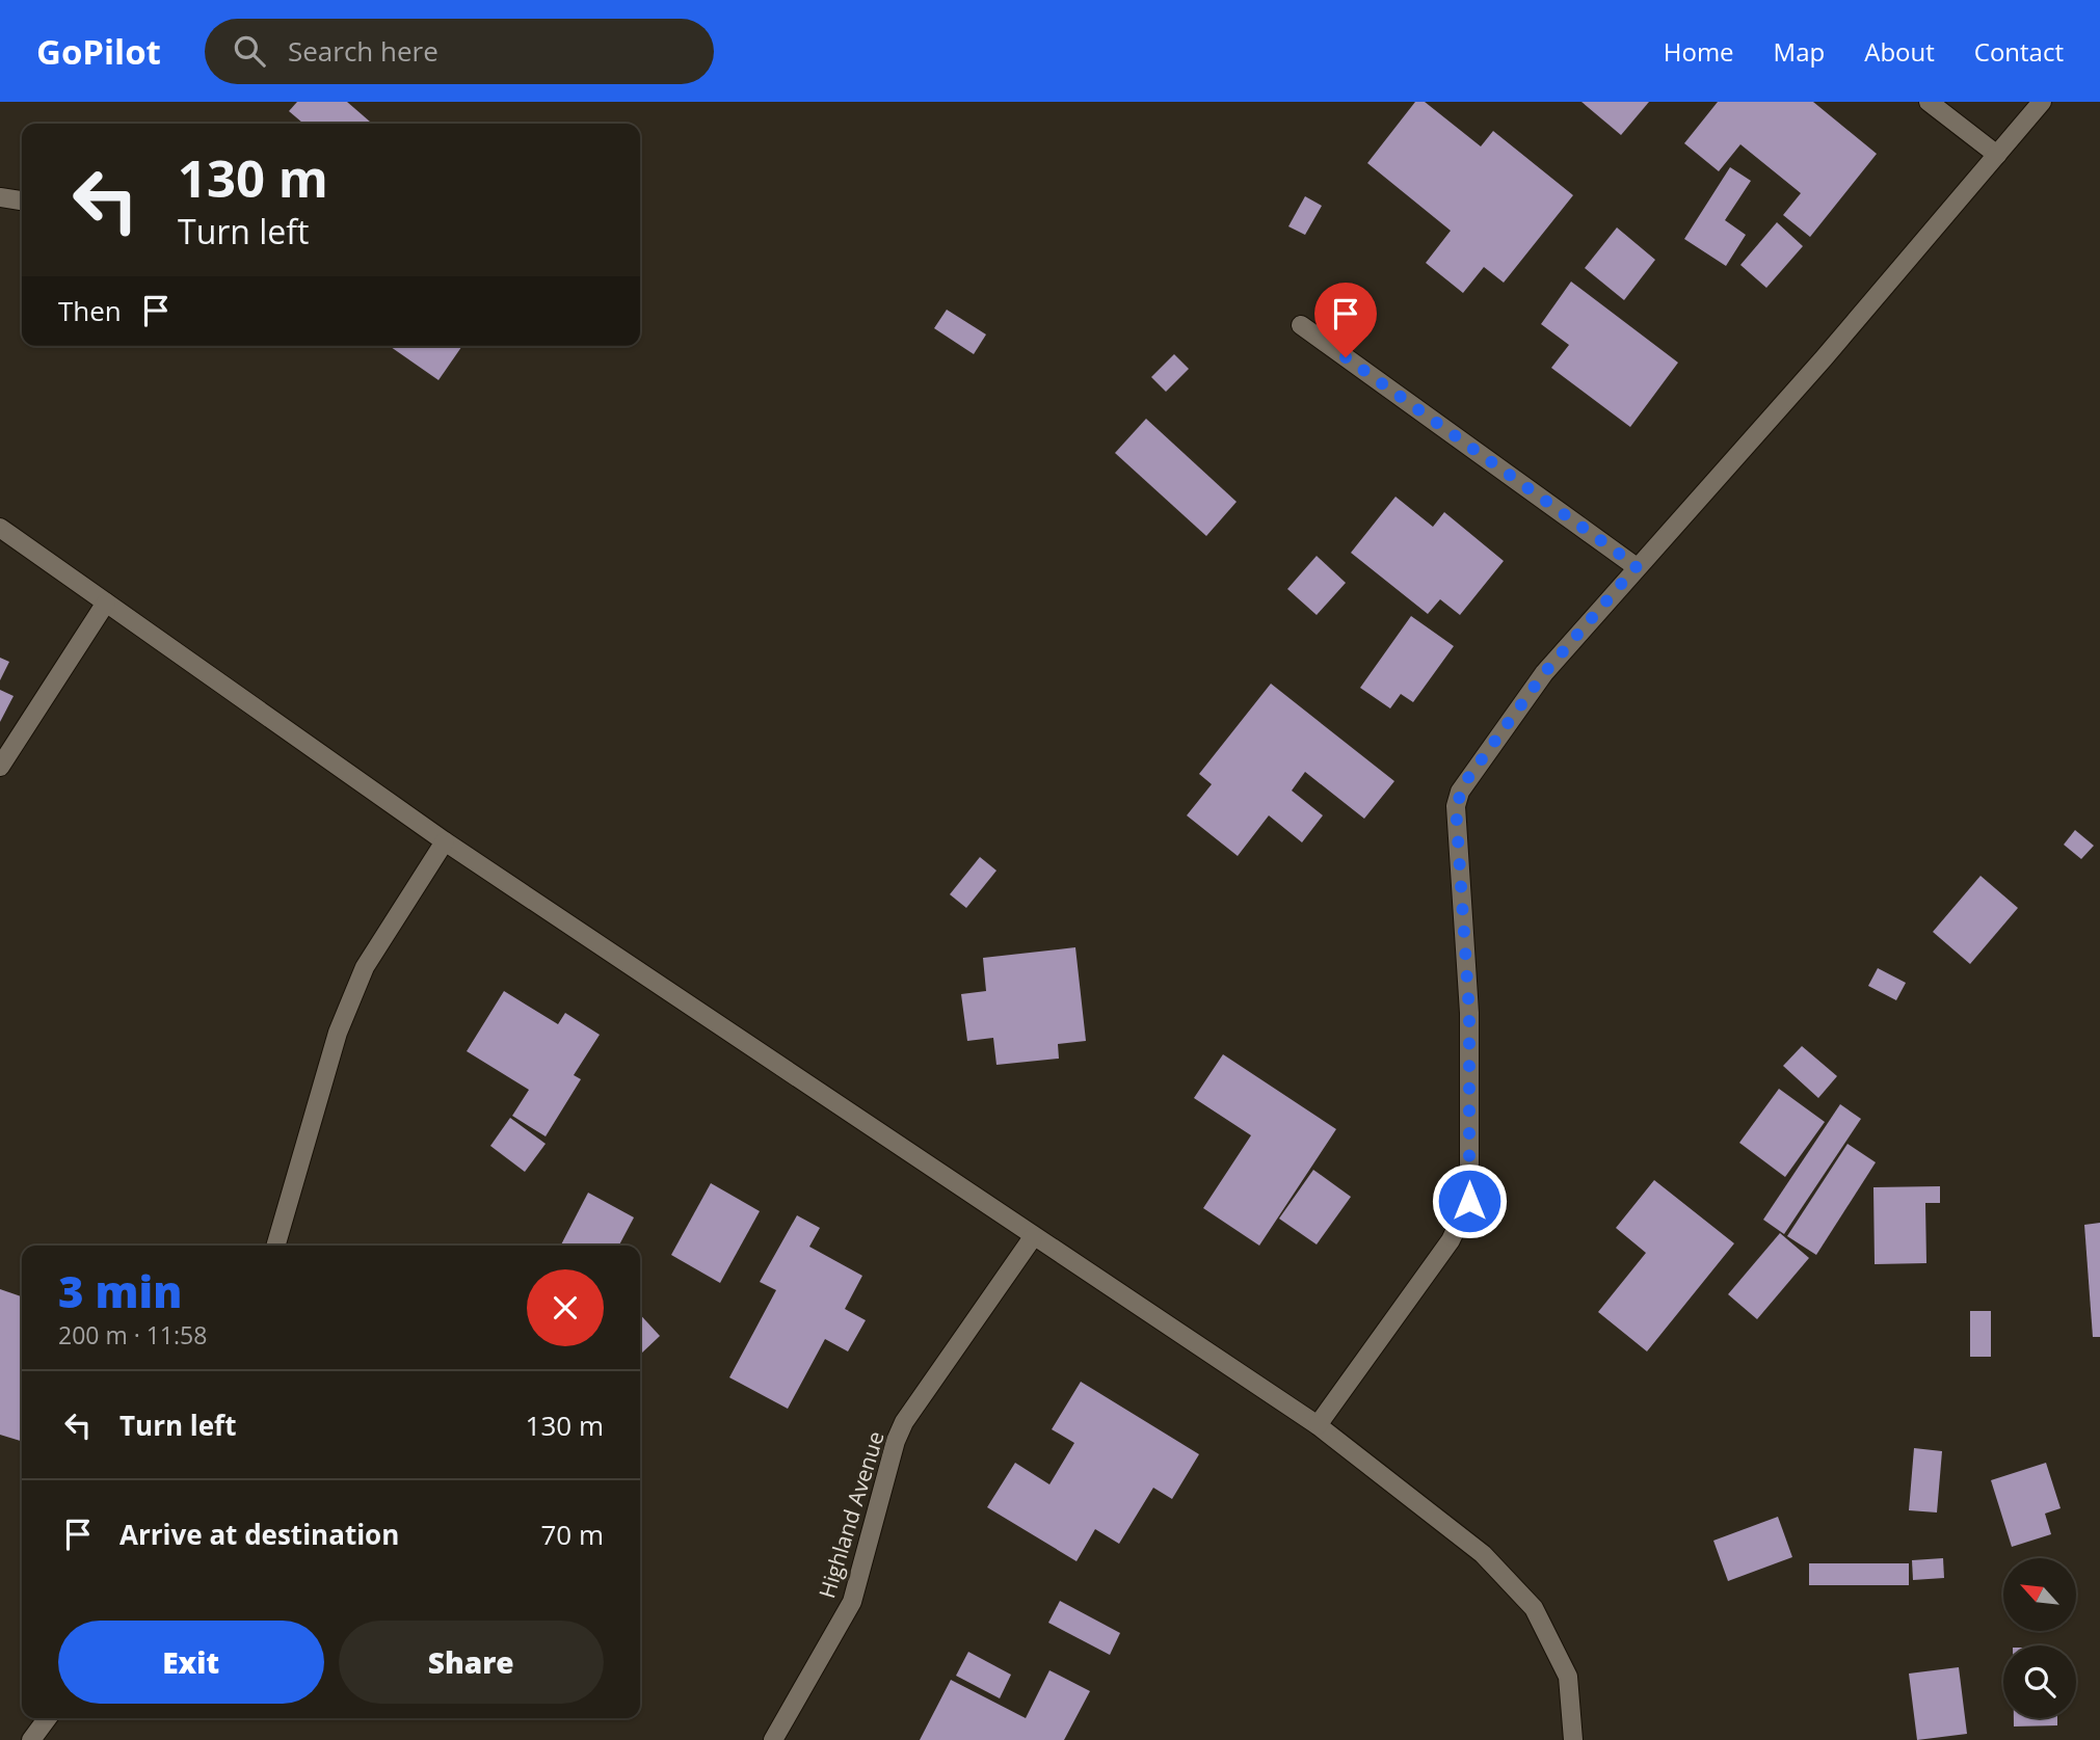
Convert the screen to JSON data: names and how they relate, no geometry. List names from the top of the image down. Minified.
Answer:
{"streets":{"street":["Highland Avenue"]},"north":"top left","page":{"header":"GoPilot","search":"Search here","nav":["Home","Map","About","Contact"],"turn":["130 m","Turn left"],"then":"Then","heading":["3 min","200 m · 11:58"],"list":[{"name":"Turn left","value":"130 m"},{"name":"Arrive at destination","value":"70 m"}],"buttons":["Exit","Share"]}}
